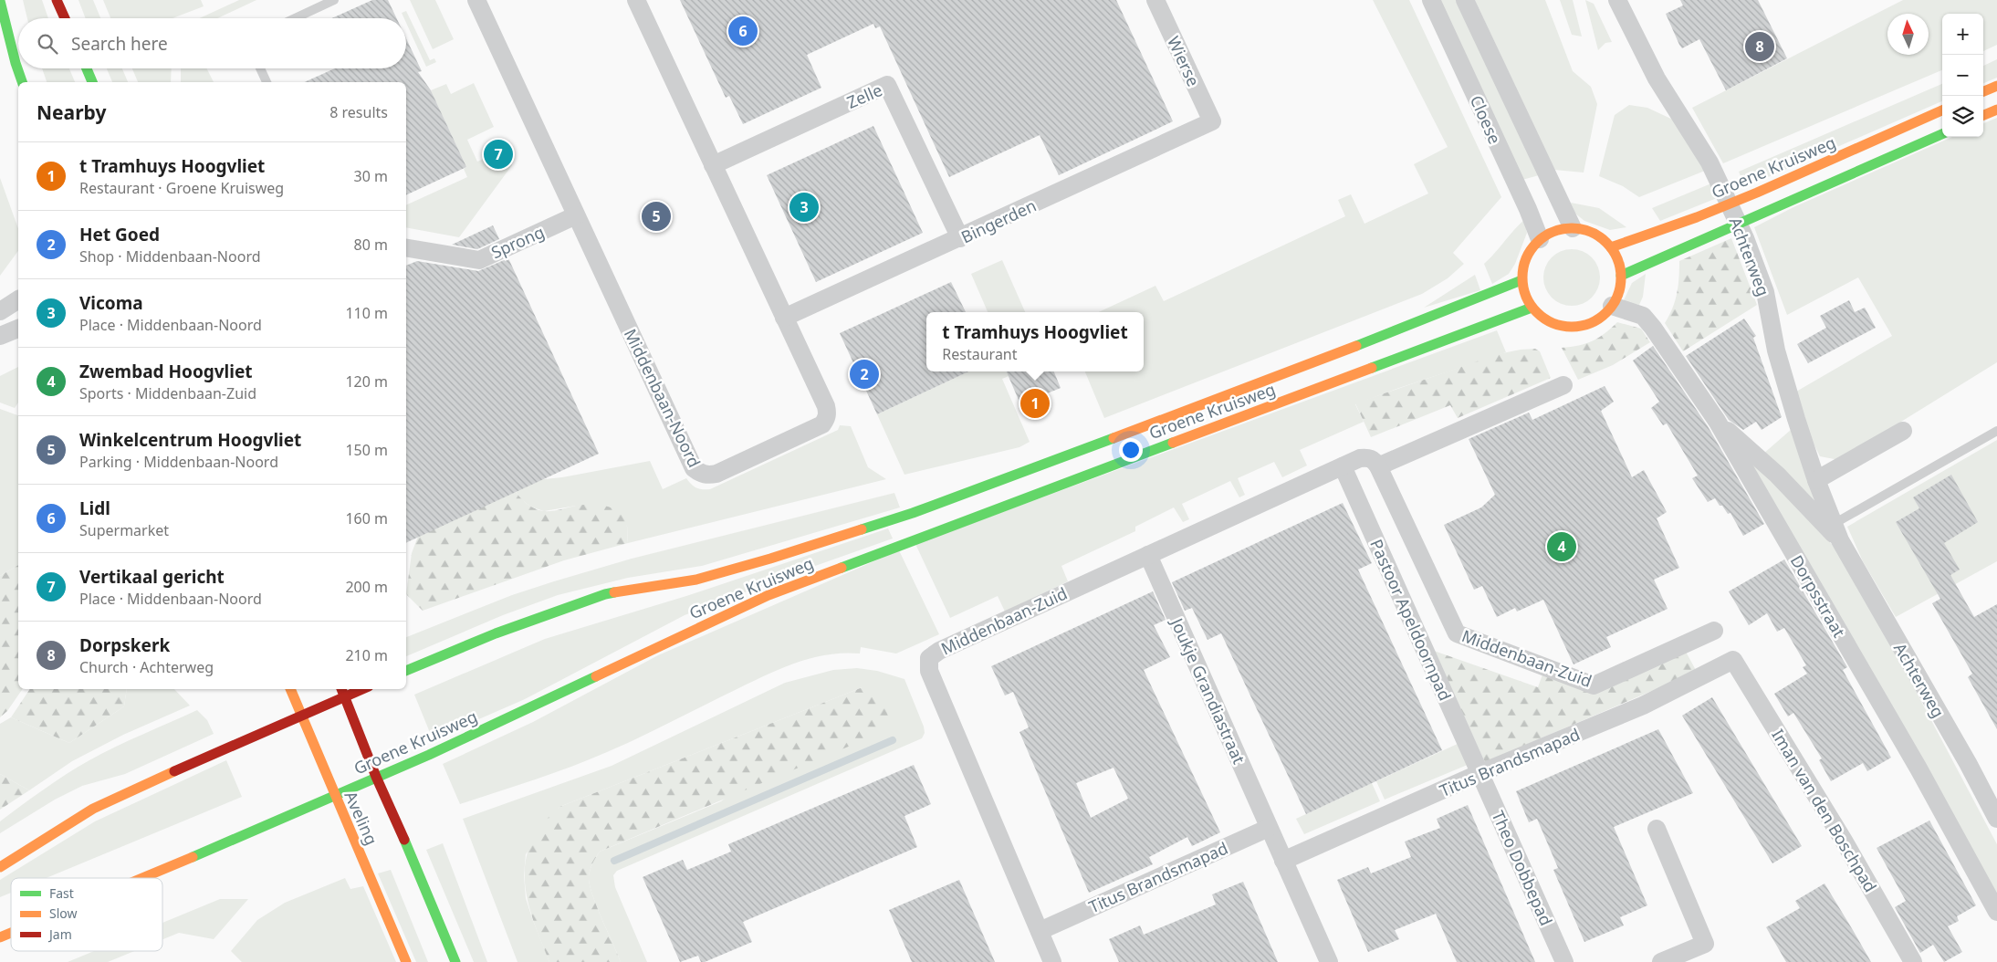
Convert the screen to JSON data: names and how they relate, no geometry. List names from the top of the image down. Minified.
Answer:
{"streets":{"main road":["Groene Kruisweg","Aveling"],"street":["Wierse","Zelle","Cloese","Bingerden","Sprong","Achterweg","Middenbaan-Noord","Dorpsstraat","Pastoor Apeldoornpad","Middenbaan-Zuid","Joukje Grandiastraat","Titus Brandsmapad","Iman van den Boschpad","Theo Dobbepad"]},"crossings":[["Wierse","Bingerden"],["Zelle","Bingerden"],["Zelle","Middenbaan-Noord"],["Cloese","Groene Kruisweg"],["Cloese","Dorpsstraat"],["Groene Kruisweg","Dorpsstraat"],["Groene Kruisweg","Aveling"],["Bingerden","Middenbaan-Noord"],["Sprong","Middenbaan-Noord"],["Achterweg","Dorpsstraat"],["Pastoor Apeldoornpad","Middenbaan-Zuid"],["Pastoor Apeldoornpad","Titus Brandsmapad"],["Pastoor Apeldoornpad","Theo Dobbepad"],["Middenbaan-Zuid","Joukje Grandiastraat"],["Middenbaan-Zuid","Titus Brandsmapad"],["Joukje Grandiastraat","Titus Brandsmapad"],["Titus Brandsmapad","Iman van den Boschpad"],["Titus Brandsmapad","Theo Dobbepad"]],"legend":["Fast","Slow","Jam"],"north":"top","page":{"map_buttons":["+","−"],"pins":["6","8","7","3","5","2","1","4"],"search":"Search here","heading":["Nearby","8 results"],"list":[{"mark":"1","name":"t Tramhuys Hoogvliet","note":"Restaurant · Groene Kruisweg","value":"30 m"},{"mark":"2","name":"Het Goed","note":"Shop · Middenbaan-Noord","value":"80 m"},{"mark":"3","name":"Vicoma","note":"Place · Middenbaan-Noord","value":"110 m"},{"mark":"4","name":"Zwembad Hoogvliet","note":"Sports · Middenbaan-Zuid","value":"120 m"},{"mark":"5","name":"Winkelcentrum Hoogvliet","note":"Parking · Middenbaan-Noord","value":"150 m"},{"mark":"6","name":"Lidl","note":"Supermarket","value":"160 m"},{"mark":"7","name":"Vertikaal gericht","note":"Place · Middenbaan-Noord","value":"200 m"},{"mark":"8","name":"Dorpskerk","note":"Church · Achterweg","value":"210 m"}],"popup":["t Tramhuys Hoogvliet","Restaurant"]}}
